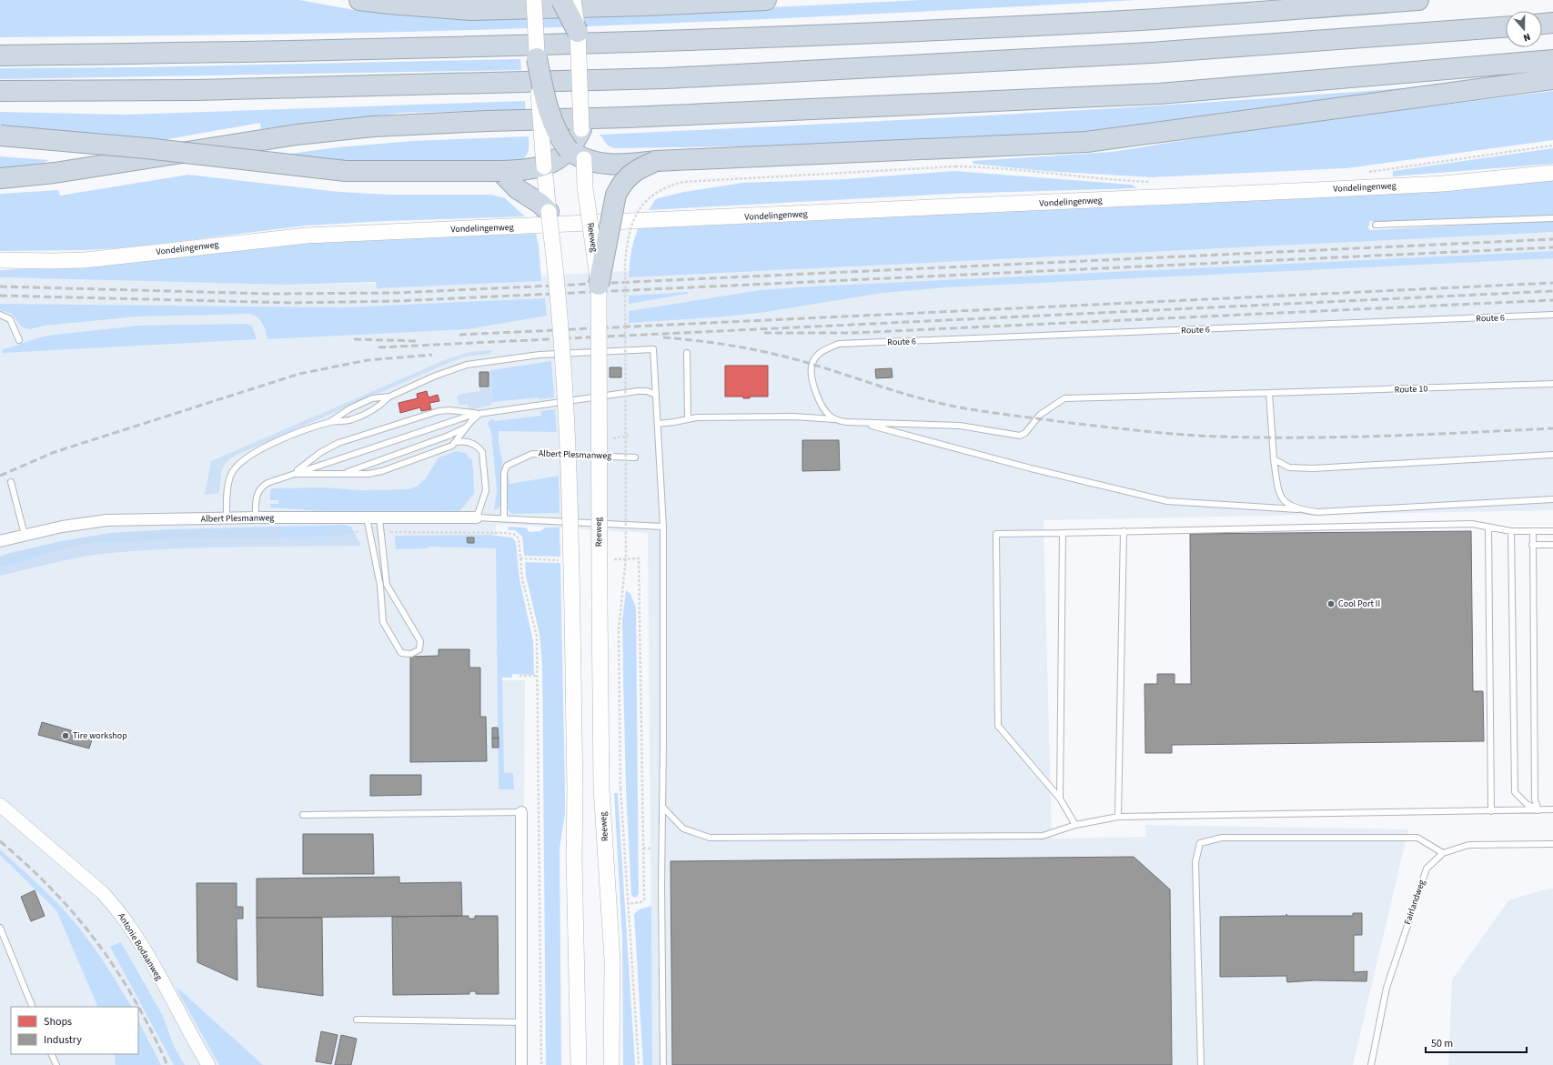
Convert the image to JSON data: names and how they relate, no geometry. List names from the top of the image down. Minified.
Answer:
{"streets":{"main road":["Vondelingenweg","Reeweg"],"street":["Albert Plesmanweg","Antonie Bodaanweg"],"lane":["Route 6","Route 10","Fairlandweg"]},"places":["Cool Port II","Tire workshop"],"legend":["Shops","Industry"],"scale_bar":"50 m","north":"bottom"}
